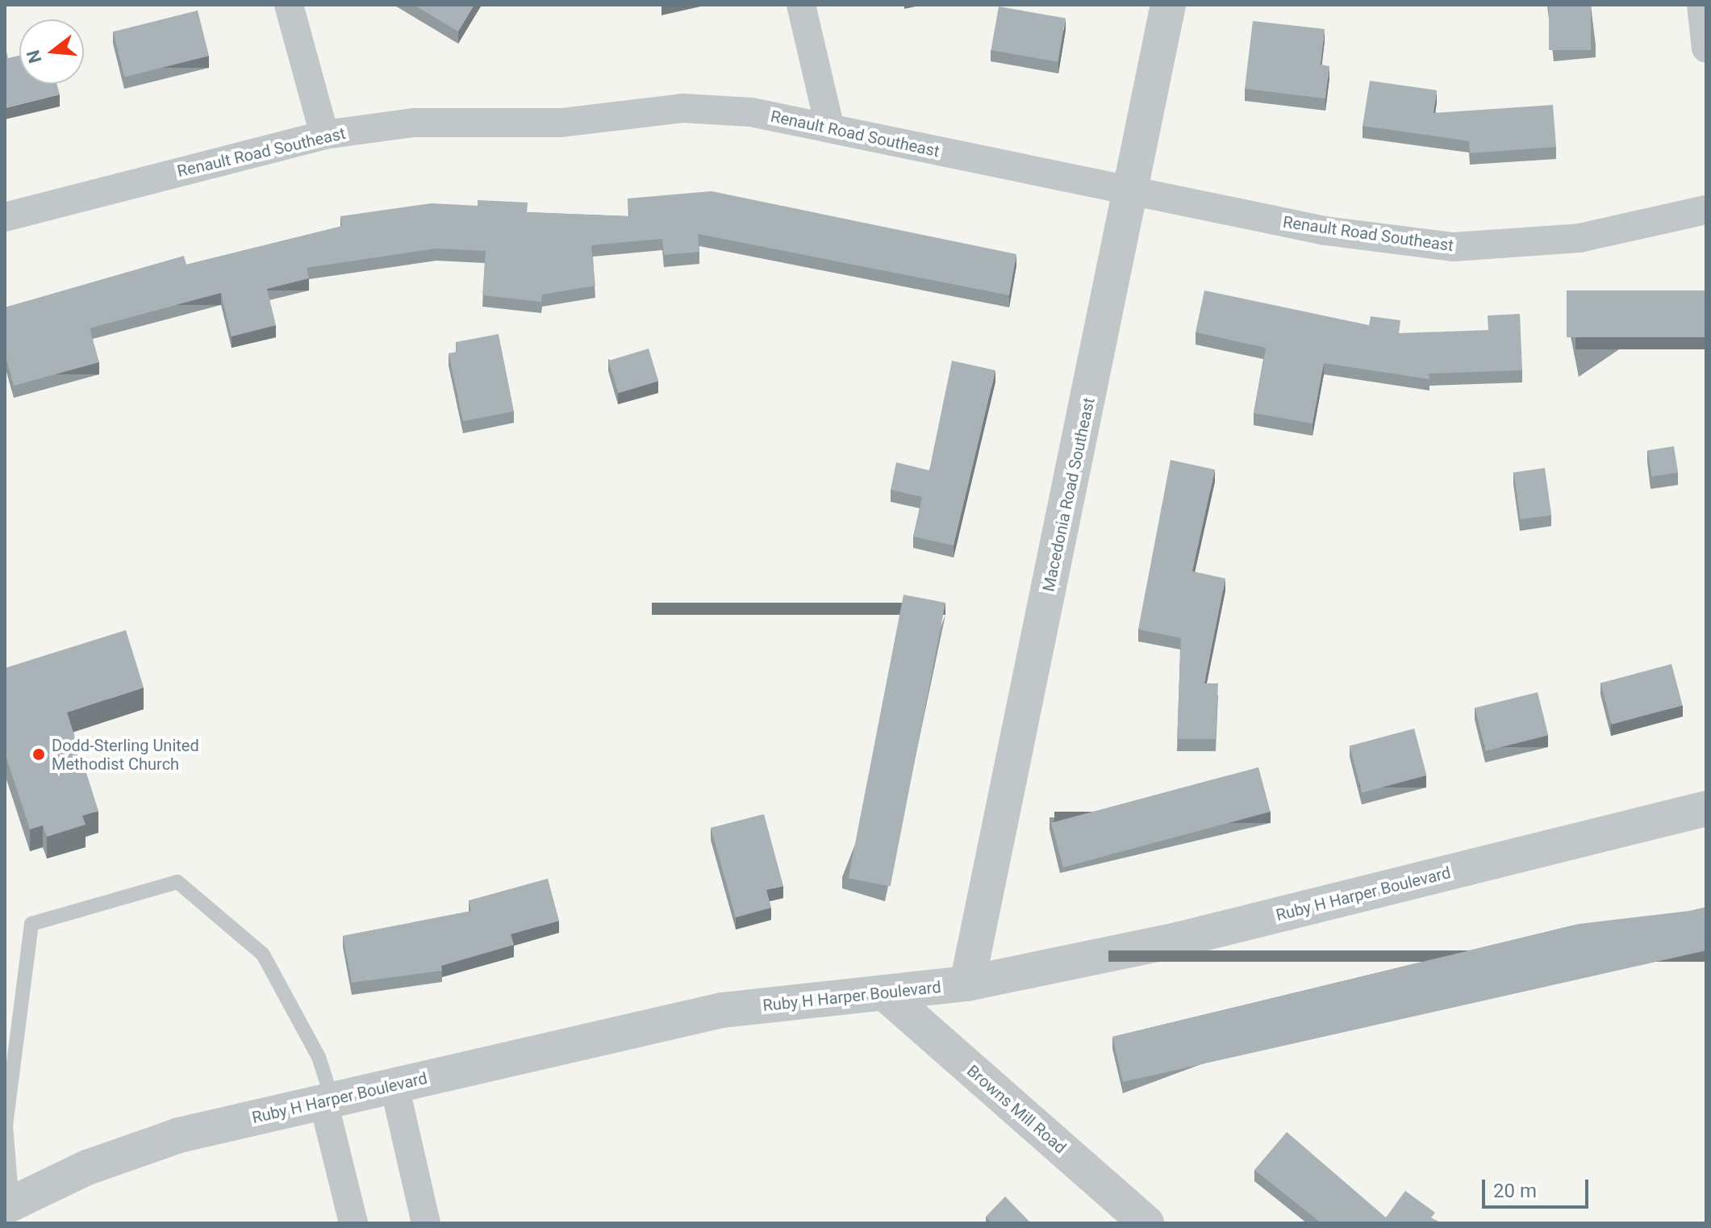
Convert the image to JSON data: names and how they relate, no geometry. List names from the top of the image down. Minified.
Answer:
{"streets":{"street":["Renault Road Southeast","Macedonia Road Southeast","Ruby H Harper Boulevard","Browns Mill Road"]},"crossings":[["Renault Road Southeast","Macedonia Road Southeast"],["Macedonia Road Southeast","Ruby H Harper Boulevard"],["Ruby H Harper Boulevard","Browns Mill Road"]],"places":["Dodd-Sterling United Methodist Church"],"scale_bar":"20 m","north":"left"}
